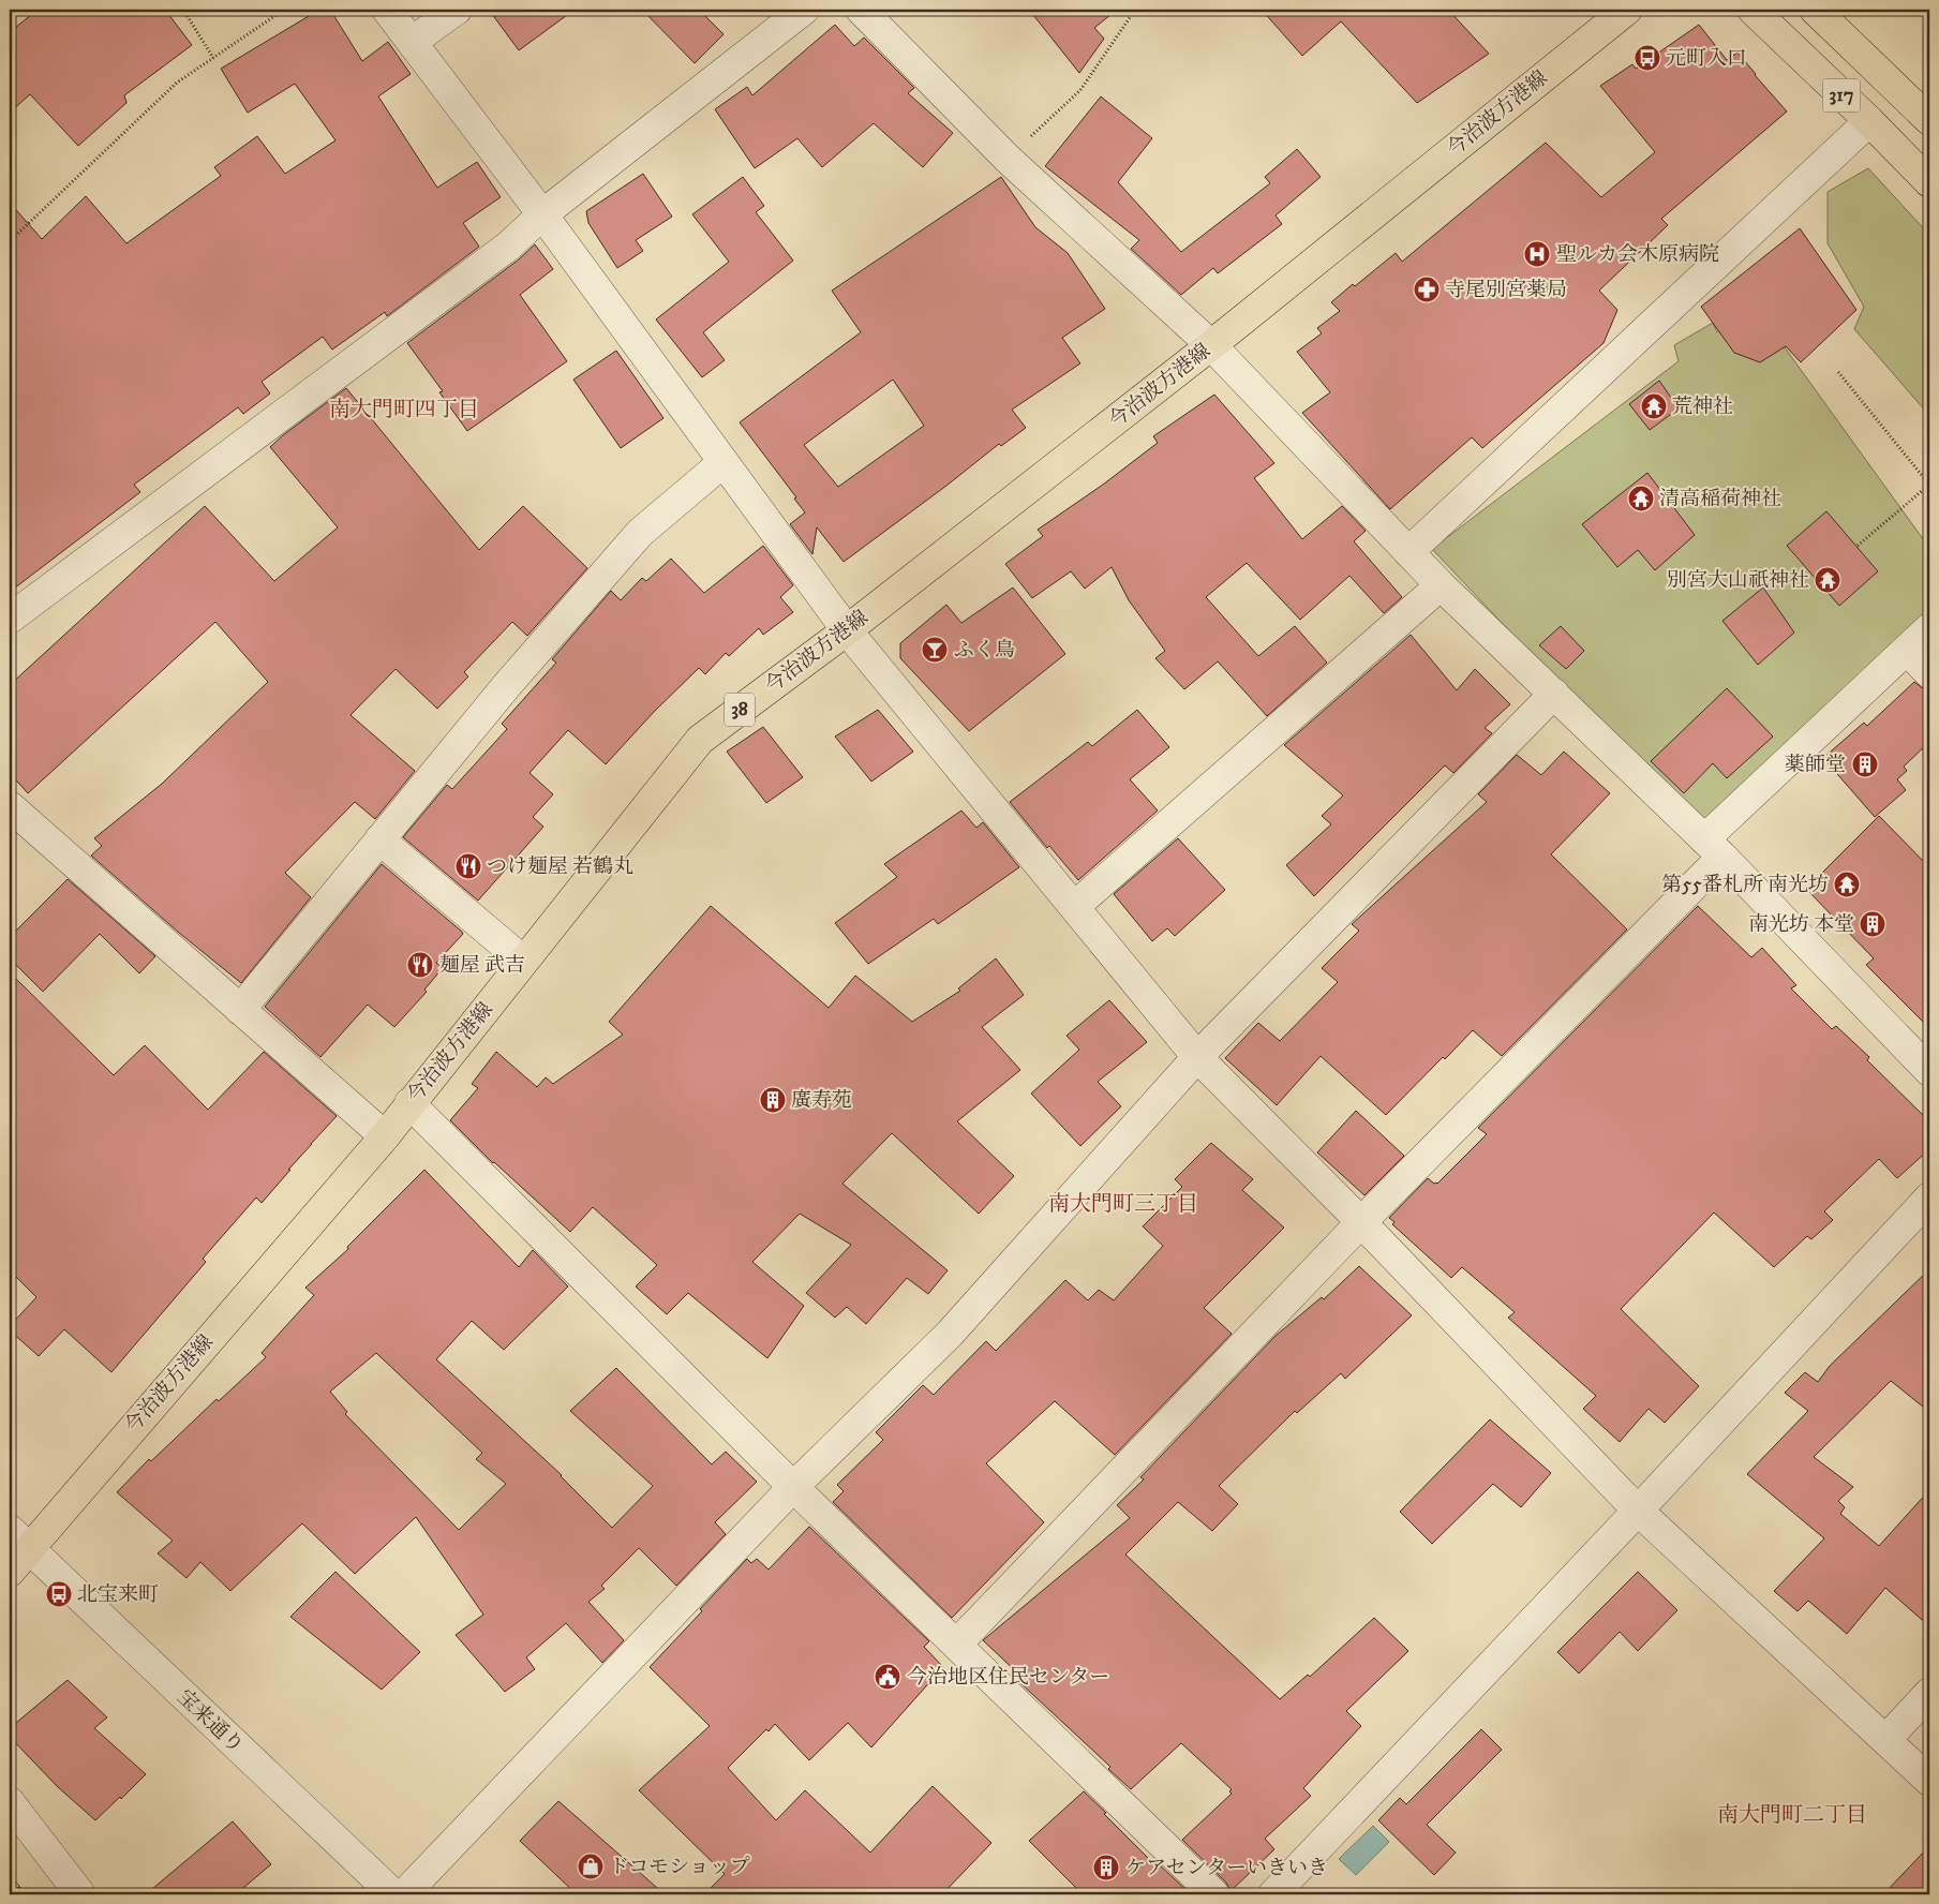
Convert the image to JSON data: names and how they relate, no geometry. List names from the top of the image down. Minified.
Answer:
{"streets":{"main road":["317","今治波方港線","38"],"street":["宝来通り"]},"crossings":[["今治波方港線","宝来通り"]],"districts":["南大門町四丁目","南大門町三丁目","南大門町二丁目"],"places":{"bus stop":["元町入口","北宝来町"],"hospital":["聖ルカ会木原病院"],"pharmacy":["寺尾別宮薬局"],"temple":["荒神社","清高稲荷神社","別宮大山祇神社","第55番札所 南光坊"],"bar":["ふく鳥"],"building":["薬師堂","南光坊 本堂","廣寿苑","ケアセンターいきいき"],"restaurant":["つけ麺屋 若鶴丸","麺屋 武吉"],"public building":["今治地区住民センター"],"shop":["ドコモショップ"]}}
